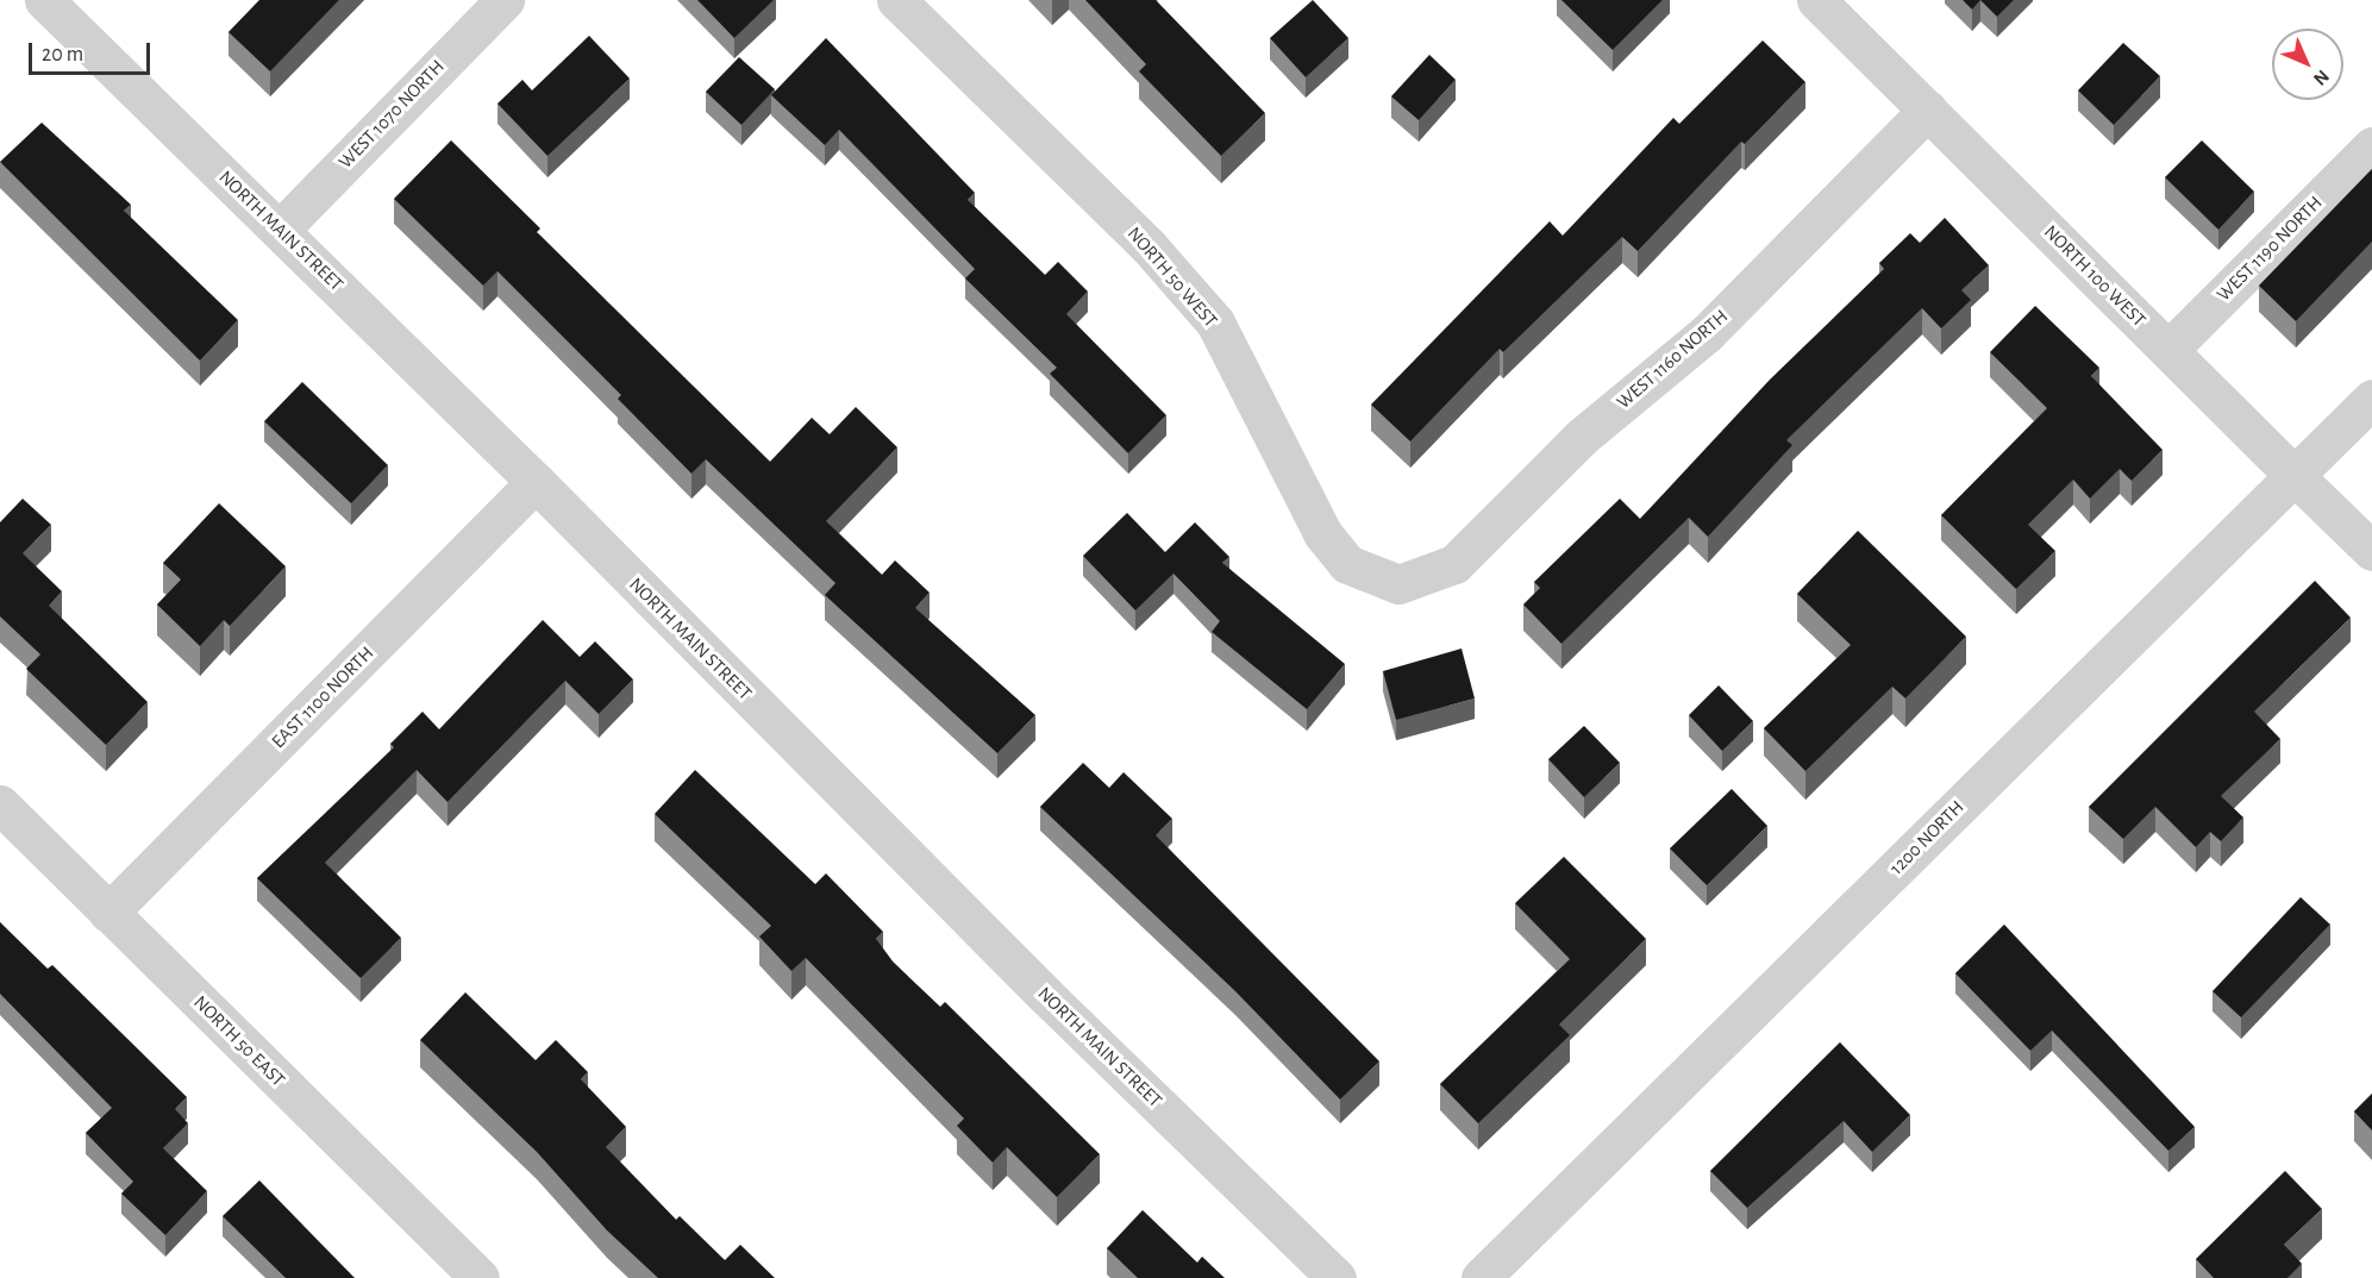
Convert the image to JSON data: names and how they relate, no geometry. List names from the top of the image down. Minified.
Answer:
{"streets":{"street":["WEST 1070 NORTH","NORTH MAIN STREET","WEST 1190 NORTH","NORTH 100 WEST","NORTH 50 WEST","WEST 1160 NORTH","EAST 1100 NORTH","1200 NORTH","NORTH 50 EAST"]},"crossings":[["WEST 1070 NORTH","NORTH MAIN STREET"],["NORTH MAIN STREET","EAST 1100 NORTH"],["WEST 1190 NORTH","NORTH 100 WEST"],["NORTH 100 WEST","WEST 1160 NORTH"],["NORTH 100 WEST","1200 NORTH"],["NORTH 50 WEST","WEST 1160 NORTH"],["EAST 1100 NORTH","NORTH 50 EAST"]],"scale_bar":"20 m","north":"bottom right"}
